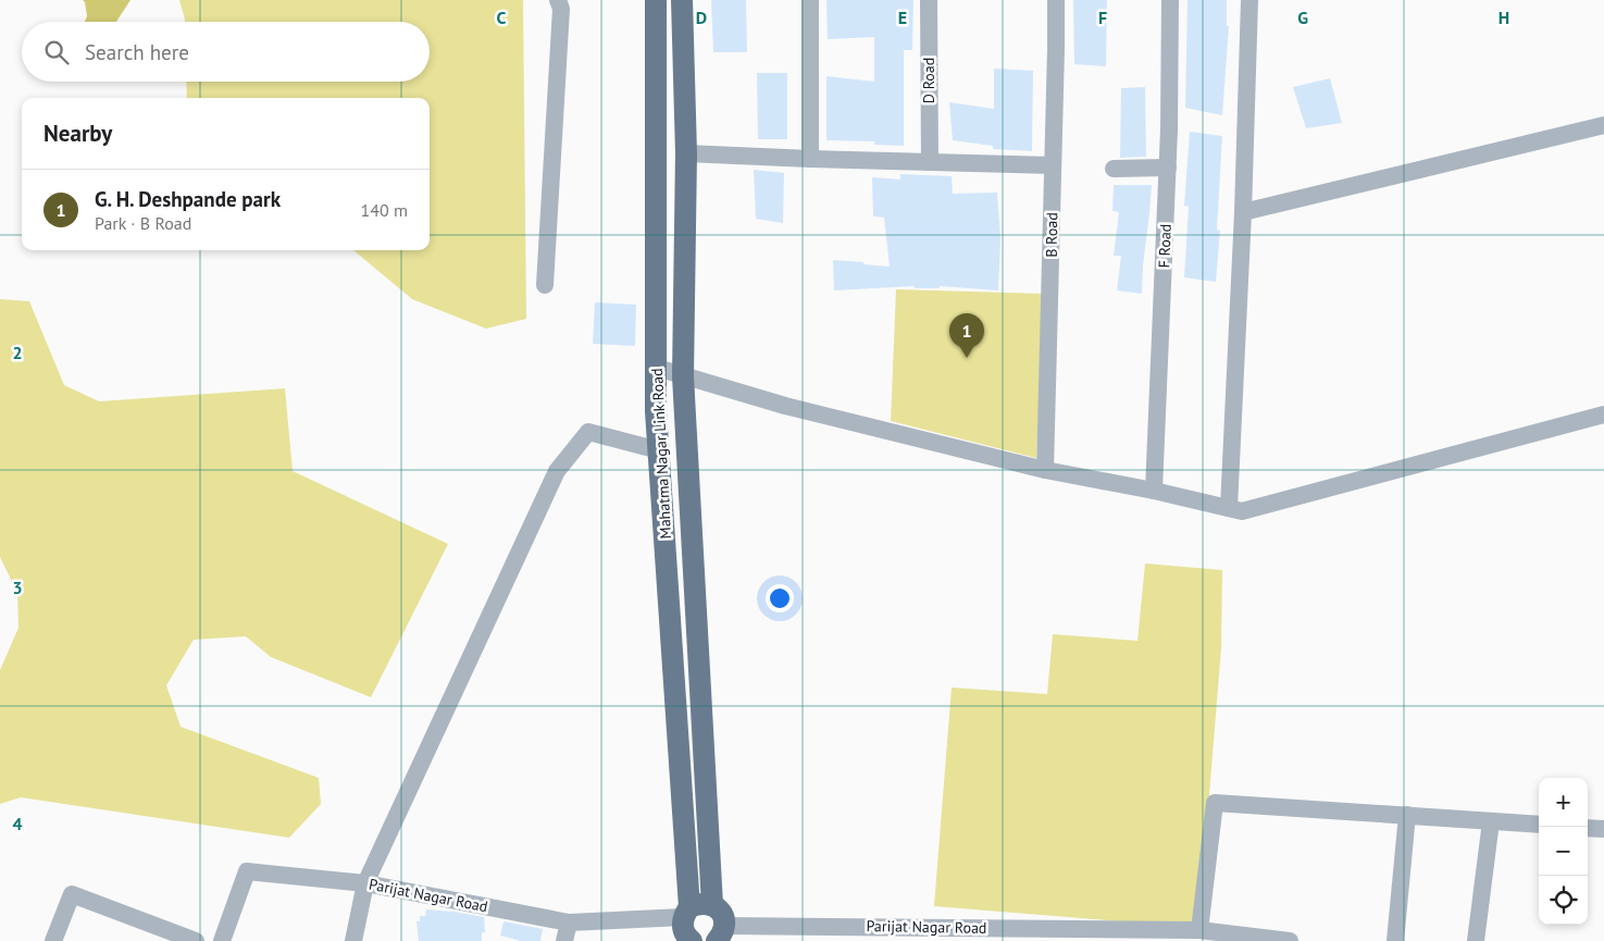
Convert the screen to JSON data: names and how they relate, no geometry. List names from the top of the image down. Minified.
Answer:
{"streets":{"main road":["Mahatma Nagar Link Road"],"street":["D Road","B Road","F Road","Parijat Nagar Road"]},"crossings":[["Mahatma Nagar Link Road","Parijat Nagar Road"]],"page":{"search":"Search here","heading":"Nearby","list":[{"mark":"1","name":"G. H. Deshpande park","note":"Park · B Road","value":"140 m"}],"pins":"1","map_buttons":["+","−"]},"grid":{"columns":["C","D","E","F","G","H"],"rows":["2","3","4"]}}
